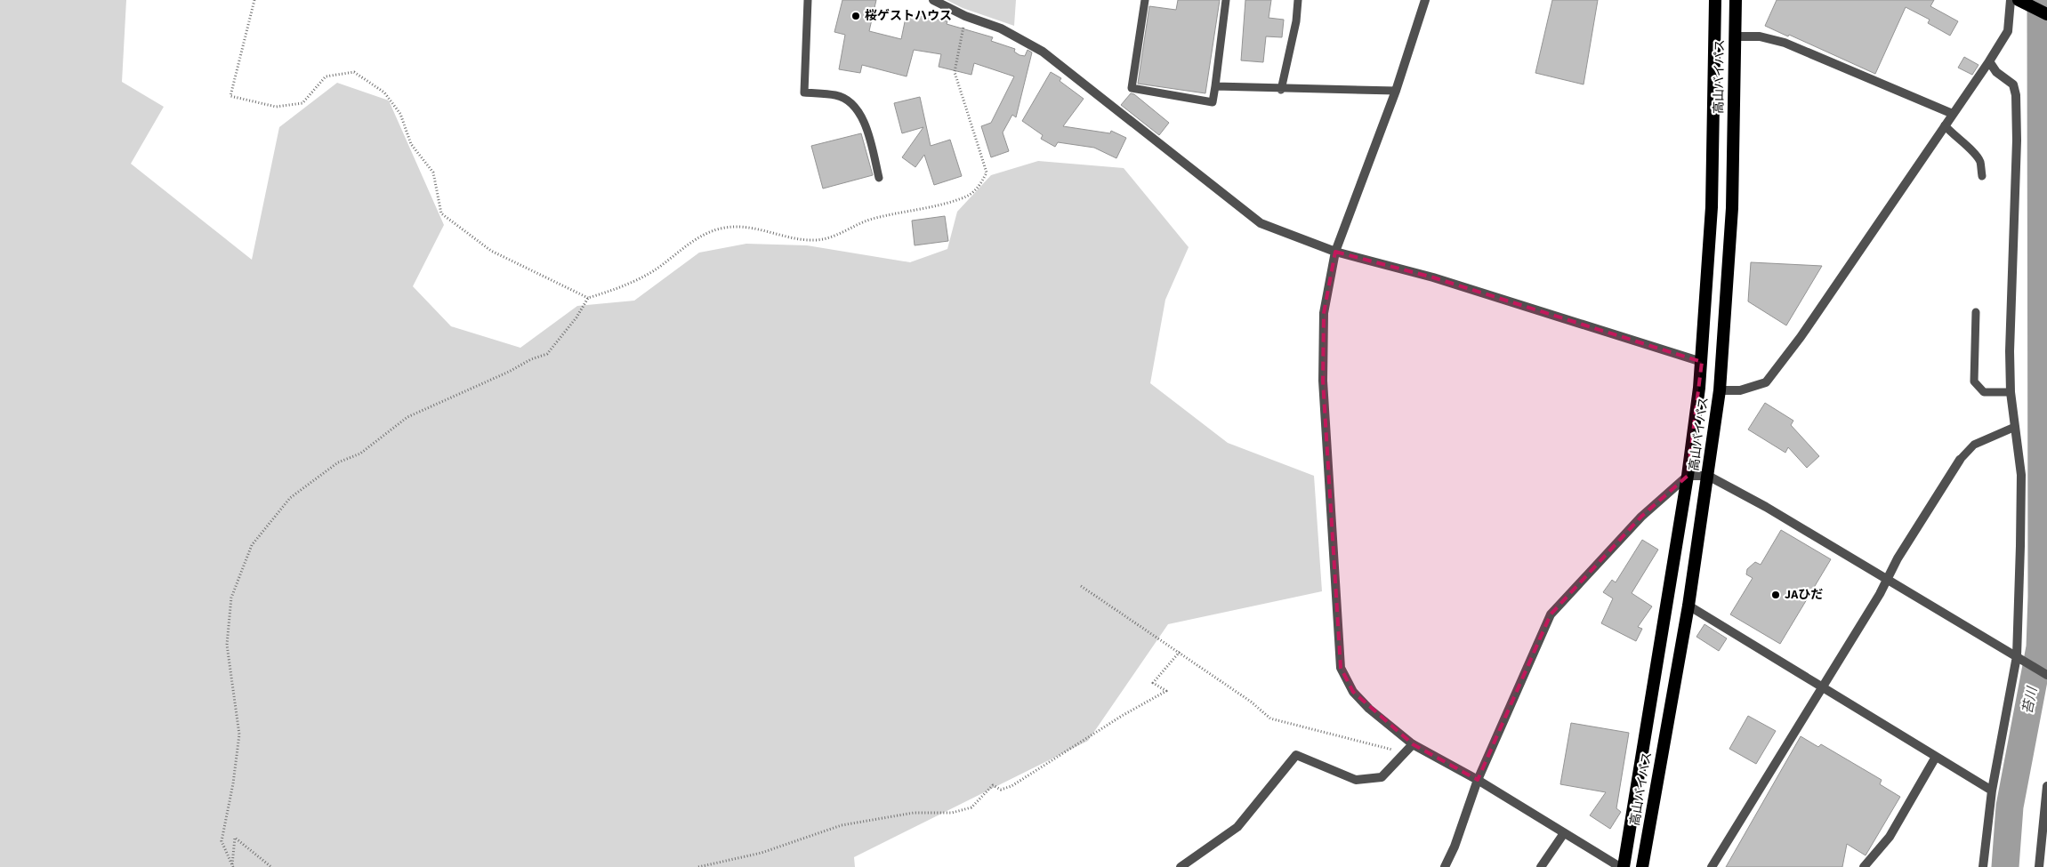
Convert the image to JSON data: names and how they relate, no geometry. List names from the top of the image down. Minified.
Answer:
{"streets":{"highway":["高山バイパス"]},"water":["苔川"],"places":["桜ゲストハウス","JAひだ"]}
